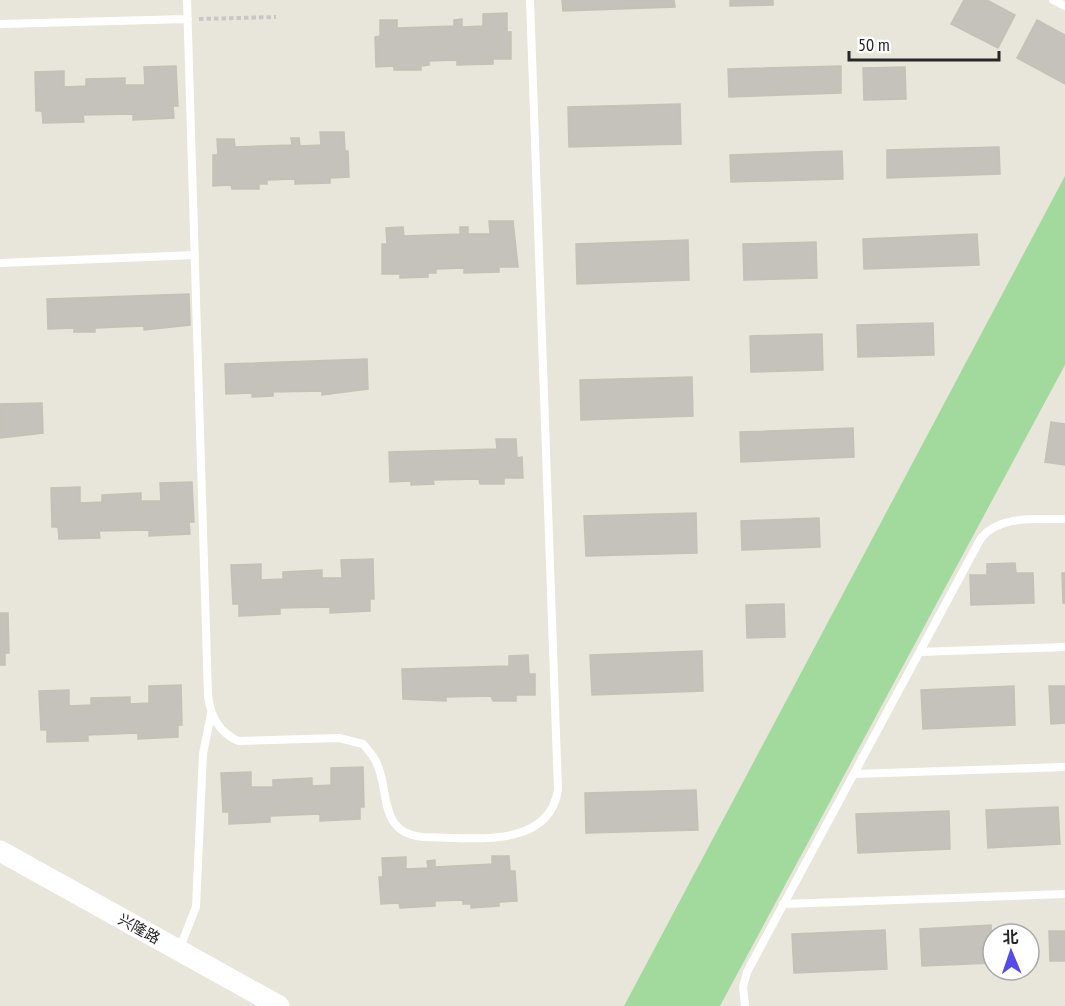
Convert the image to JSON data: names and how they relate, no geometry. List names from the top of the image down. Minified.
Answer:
{"streets":{"street":["兴隆路"]},"scale_bar":"50 m","north":"top"}
